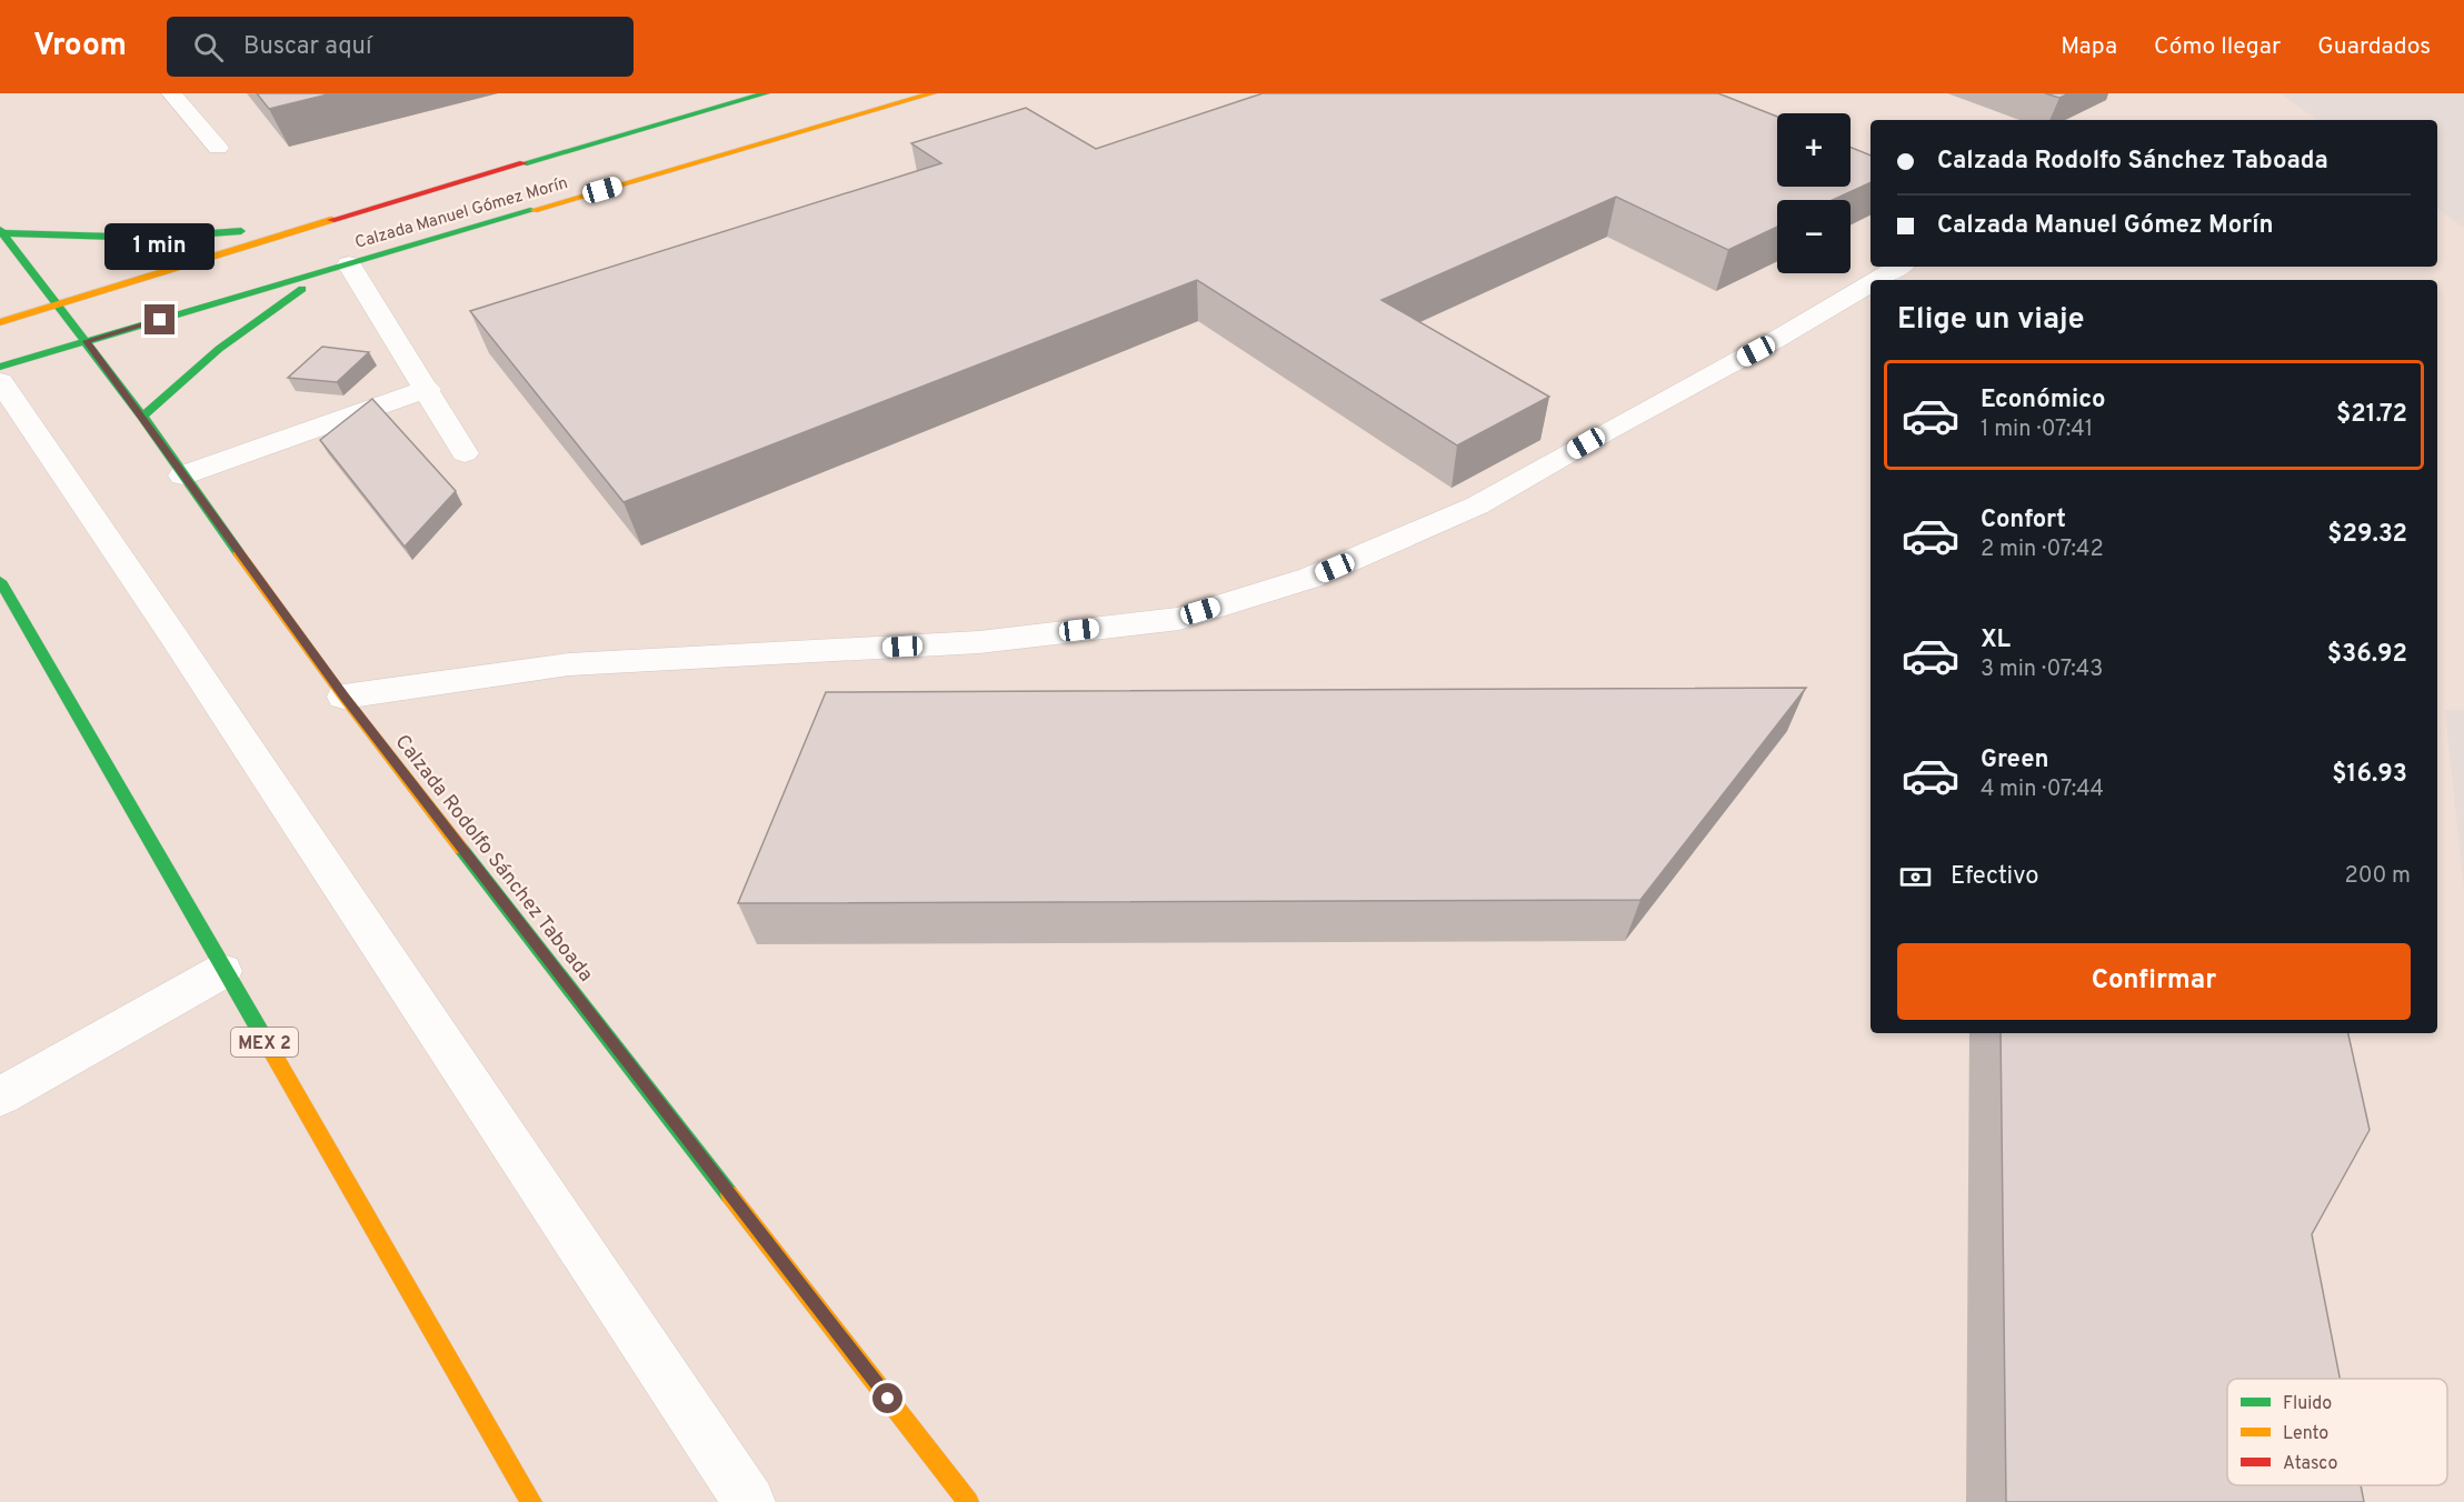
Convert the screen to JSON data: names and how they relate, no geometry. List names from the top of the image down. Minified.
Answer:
{"streets":{"main road":["Calzada Manuel Gómez Morín","Calzada Rodolfo Sánchez Taboada","MEX 2"]},"crossings":[["Calzada Manuel Gómez Morín","Calzada Rodolfo Sánchez Taboada"]],"legend":["Fluido","Lento","Atasco"],"page":{"header":"Vroom","search":"Buscar aquí","nav":["Mapa","Cómo llegar","Guardados"],"map_buttons":["+","−"],"banner":["Calzada Rodolfo Sánchez Taboada","Calzada Manuel Gómez Morín"],"bubble":"1 min","heading":"Elige un viaje","list":[{"name":"Económico","note":"1 min · 07:41","value":"$21.72"},{"name":"Confort","note":"2 min · 07:42","value":"$29.32"},{"name":"XL","note":"3 min · 07:43","value":"$36.92"},{"name":"Green","note":"4 min · 07:44","value":"$16.93"}],"pay":["Efectivo","200 m"],"buttons":"Confirmar"}}
